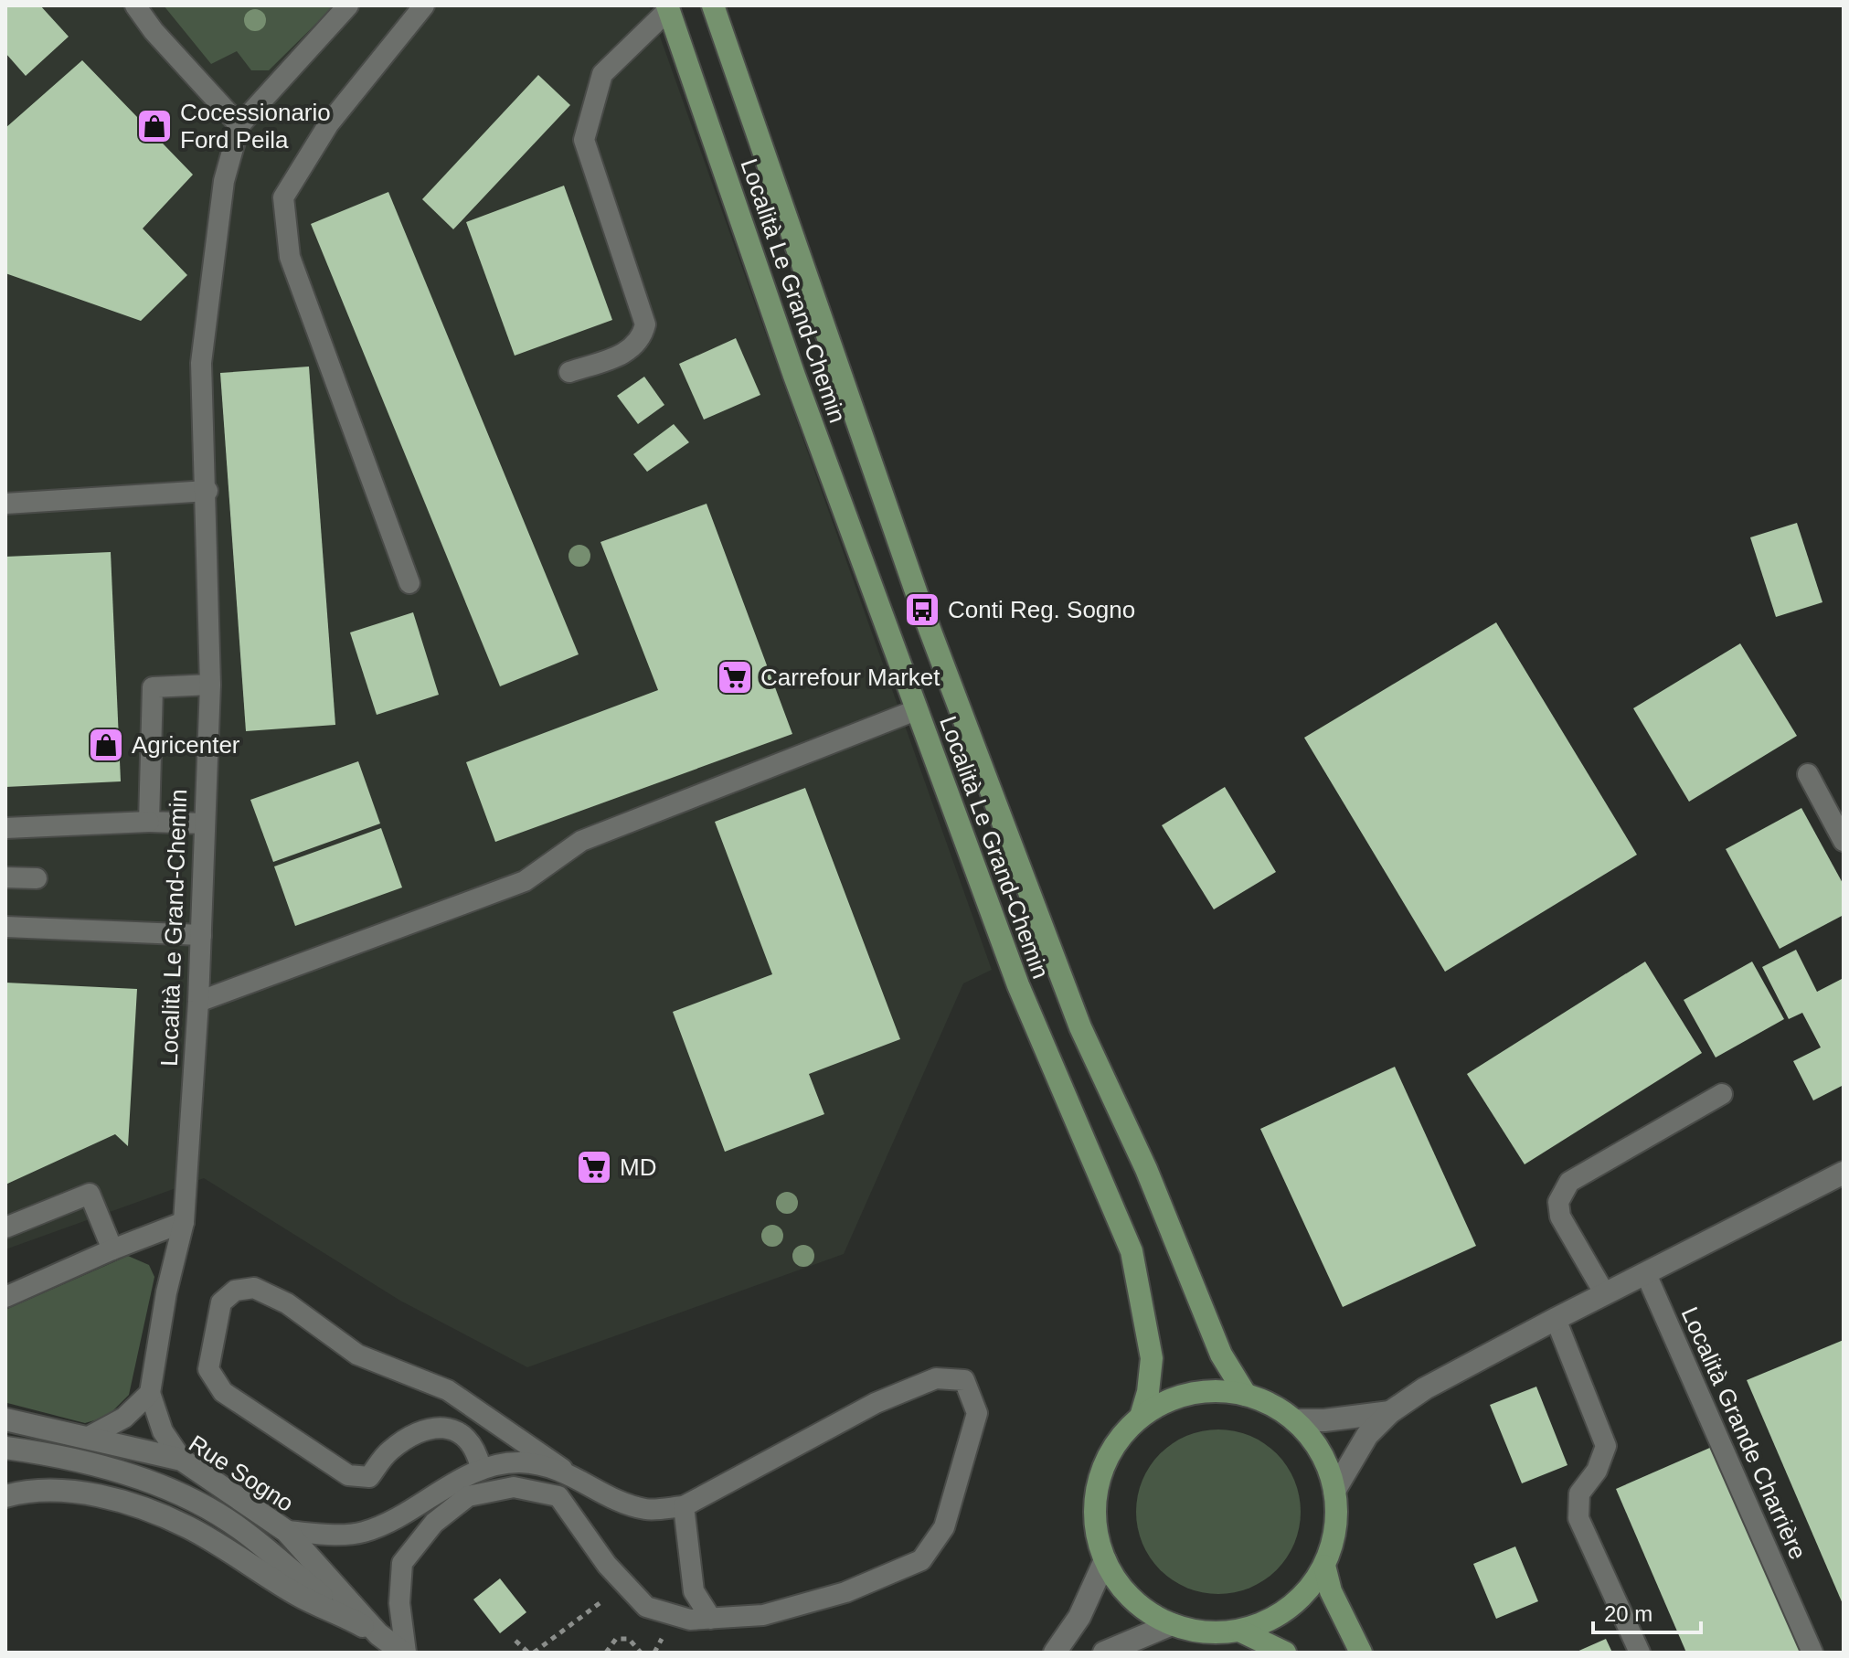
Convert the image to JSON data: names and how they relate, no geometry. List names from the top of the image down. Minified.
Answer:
{"streets":{"main road":["Località Le Grand-Chemin"],"street":["Rue Sogno"],"lane":["Località Grande Charrière"]},"places":{"shop":["Cocessionario Ford Peila","Agricenter"],"bus stop":["Conti Reg. Sogno"],"supermarket":["Carrefour Market","MD"]},"scale_bar":"20 m"}
